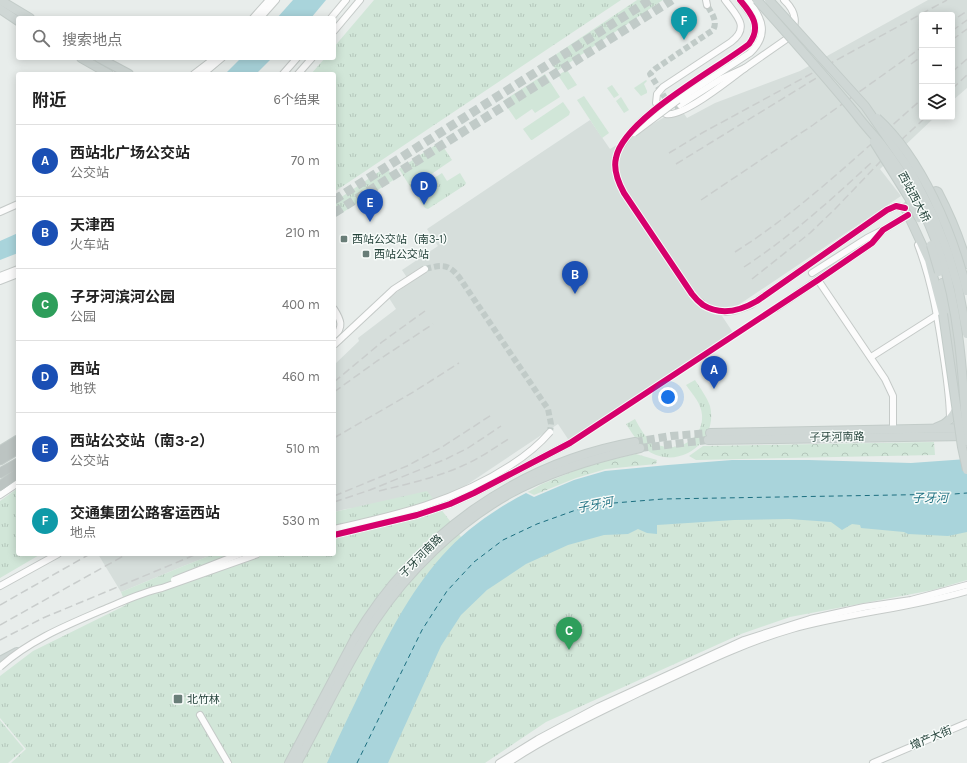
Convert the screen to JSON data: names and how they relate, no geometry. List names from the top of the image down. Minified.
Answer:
{"streets":{"main road":["西站西大桥","子牙河南路"],"street":["增产大街"]},"crossings":[["西站西大桥","子牙河南路"]],"water":["子牙河"],"places":{"transit":["西站公交站（南3-1）","西站公交站","北竹林"]},"page":{"pins":["F","D","E","B","A","C"],"map_buttons":["+","−"],"search":"搜索地点","heading":["附近","6个结果"],"list":[{"mark":"A","name":"西站北广场公交站","note":"公交站","value":"70 m"},{"mark":"B","name":"天津西","note":"火车站","value":"210 m"},{"mark":"C","name":"子牙河滨河公园","note":"公园","value":"400 m"},{"mark":"D","name":"西站","note":"地铁","value":"460 m"},{"mark":"E","name":"西站公交站（南3-2）","note":"公交站","value":"510 m"},{"mark":"F","name":"交通集团公路客运西站","note":"地点","value":"530 m"}]}}
